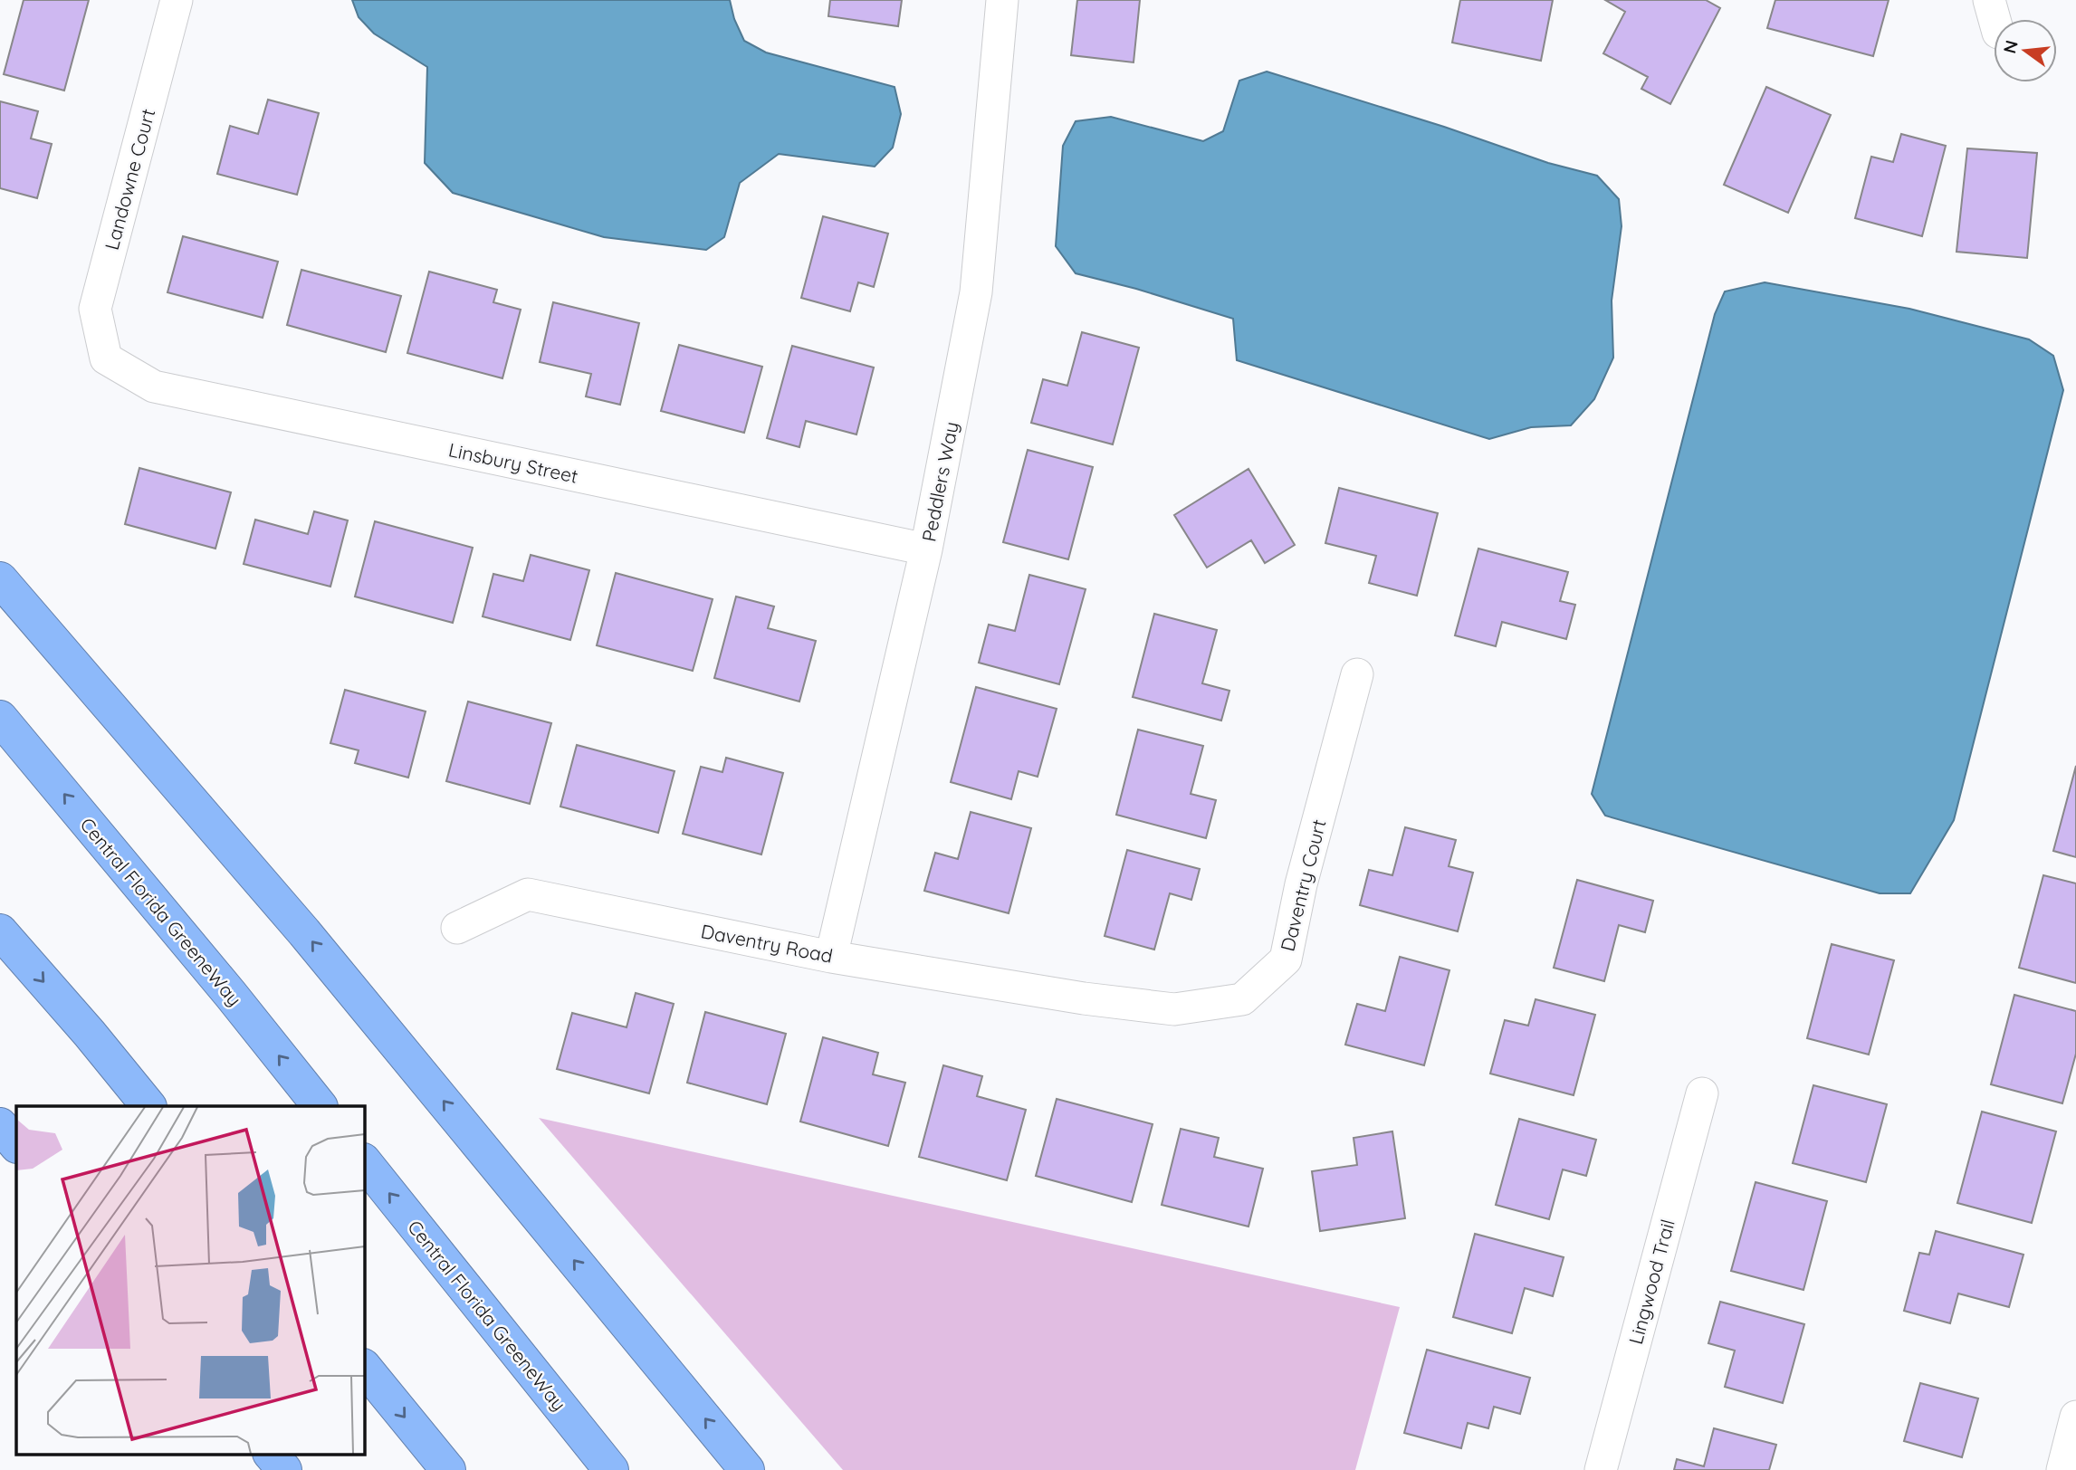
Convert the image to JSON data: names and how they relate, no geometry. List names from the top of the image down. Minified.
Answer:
{"streets":{"highway":["Central Florida GreeneWay"],"street":["Landowne Court","Linsbury Street","Peddlers Way","Daventry Court","Daventry Road","Lingwood Trail"]},"crossings":[["Landowne Court","Linsbury Street"],["Linsbury Street","Peddlers Way"],["Peddlers Way","Daventry Road"],["Daventry Court","Daventry Road"]],"north":"left"}
